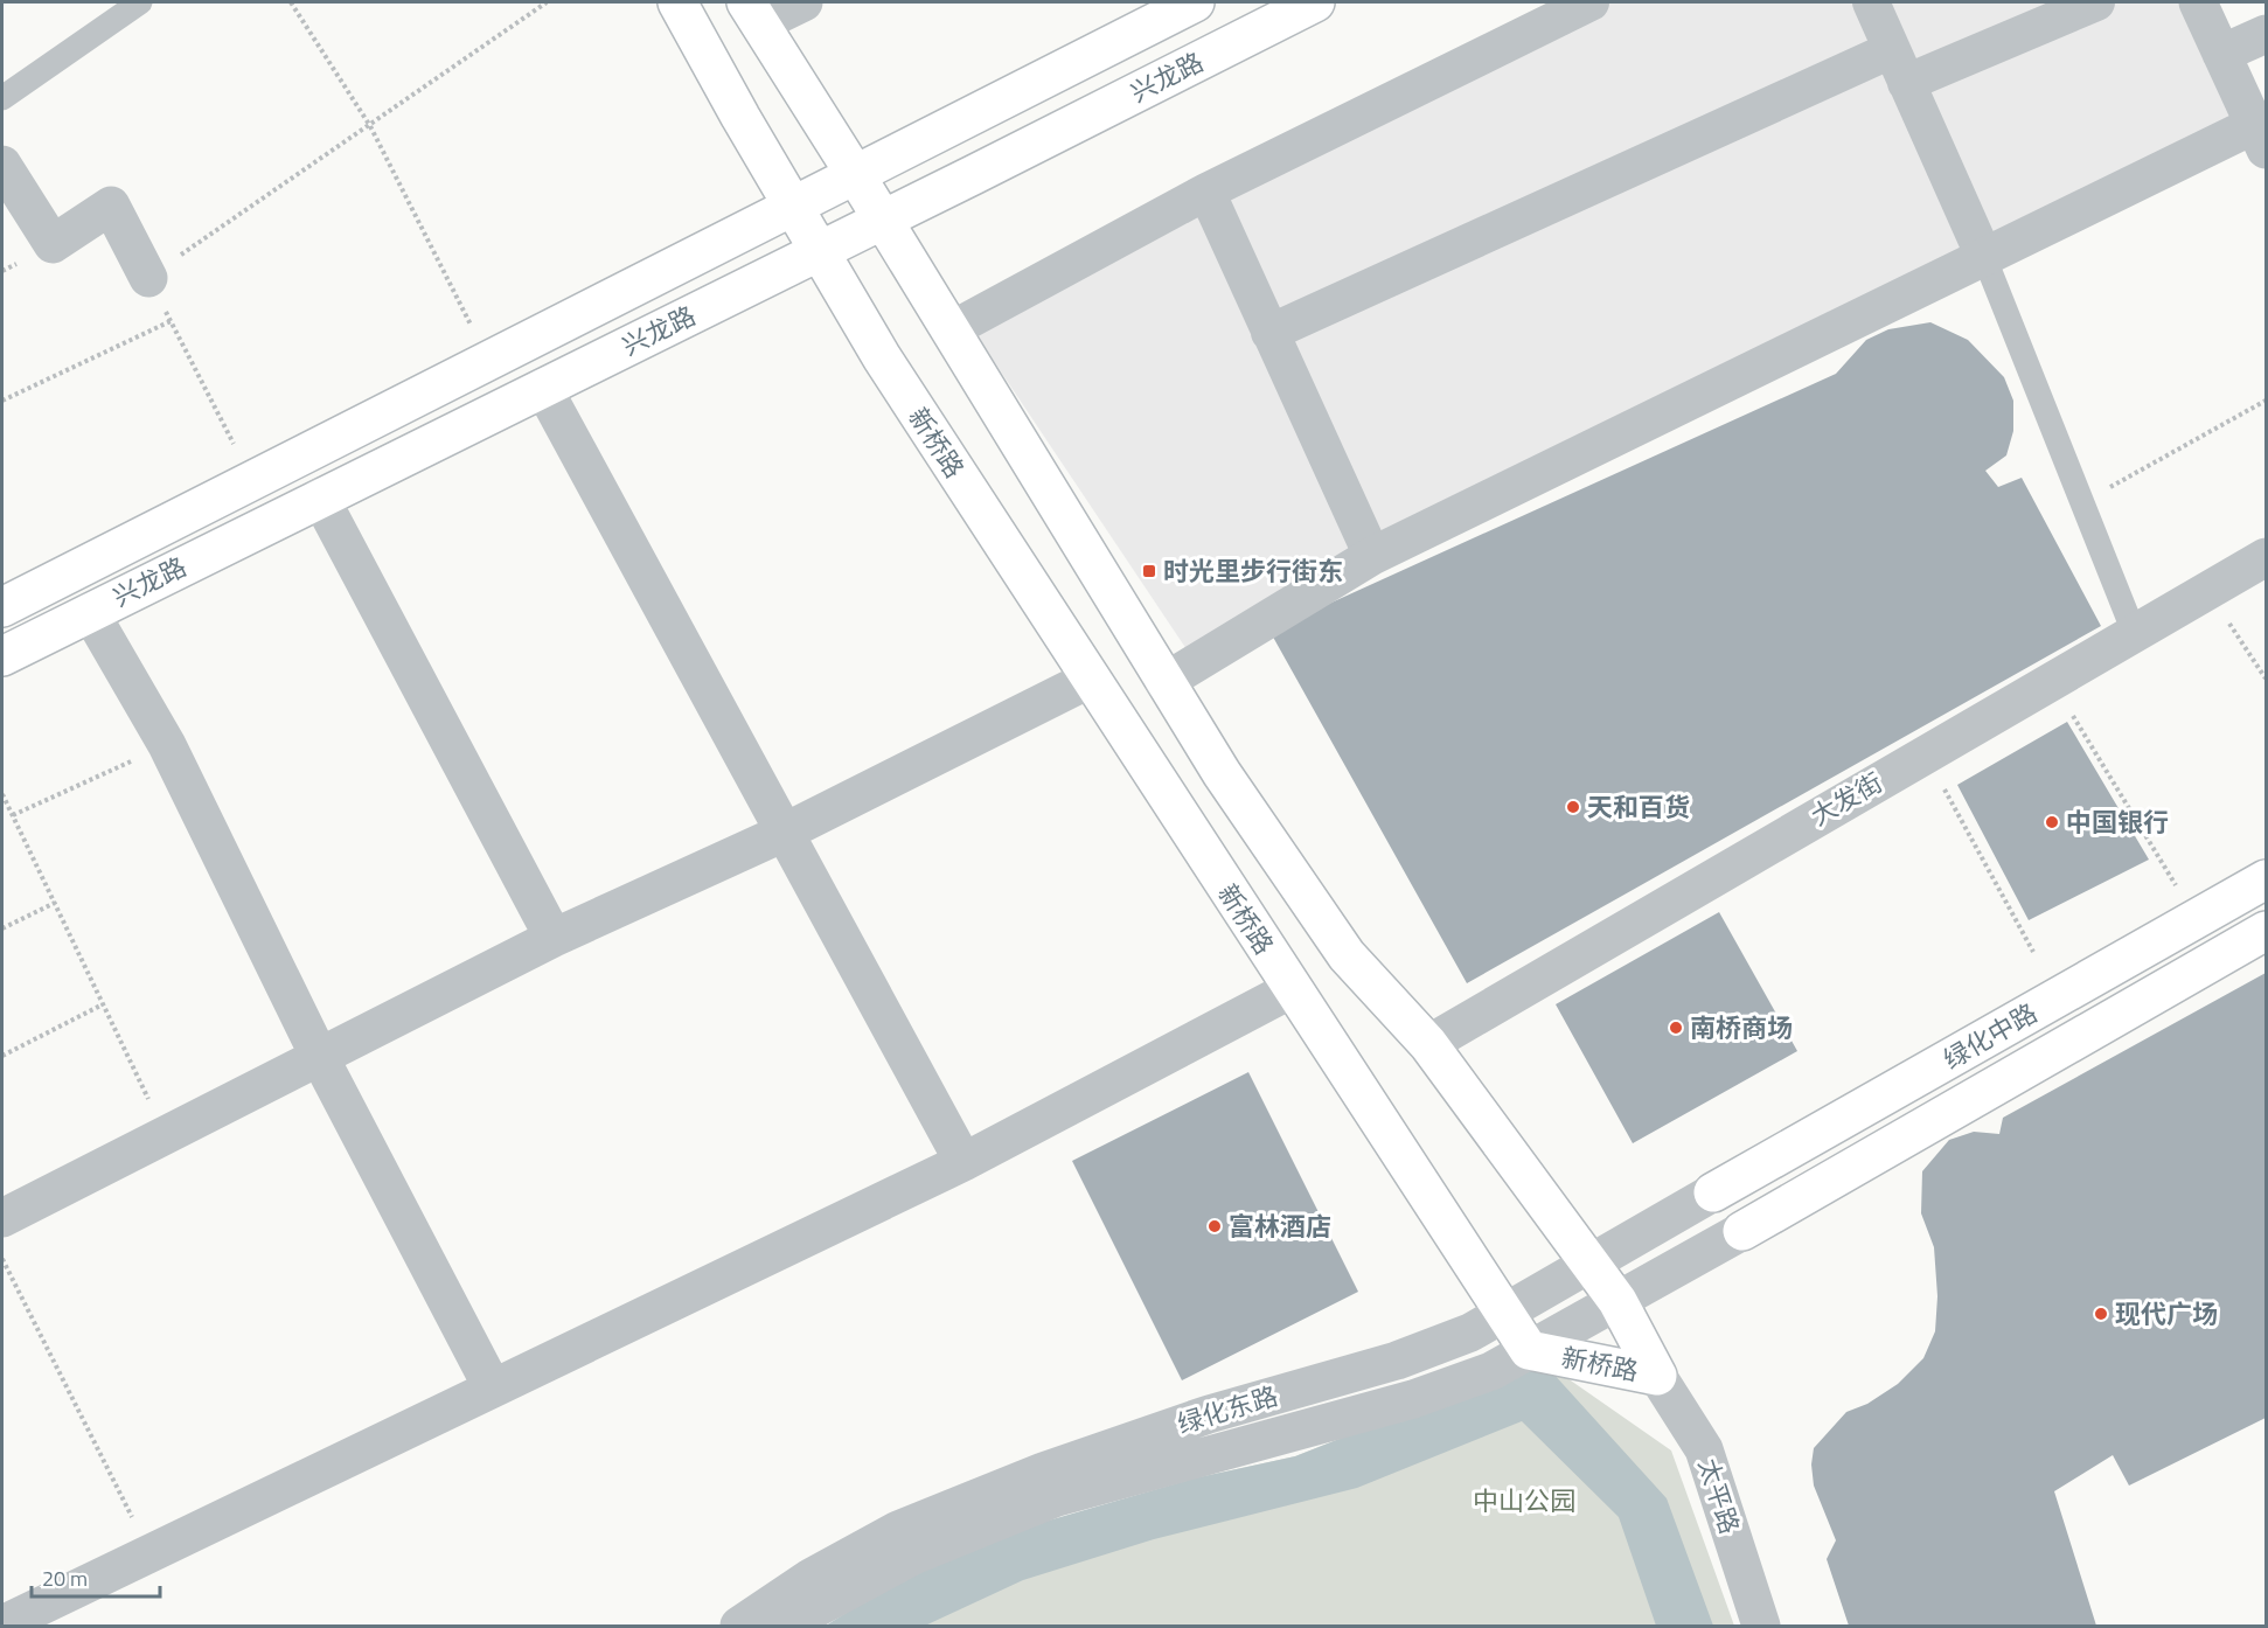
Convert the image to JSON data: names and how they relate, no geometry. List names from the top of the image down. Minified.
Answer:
{"streets":{"main road":["兴龙路","新桥路","绿化中路"],"street":["大发街","绿化东路","太平路"]},"crossings":[["兴龙路","新桥路"],["新桥路","大发街"],["新桥路","绿化东路"],["新桥路","太平路"],["绿化中路","绿化东路"]],"parks":["中山公园"],"places":{"transit":["时光里步行街东"],"other":["天和百货","中国银行","南桥商场","富林酒店","现代广场"]},"scale_bar":"20 m"}
